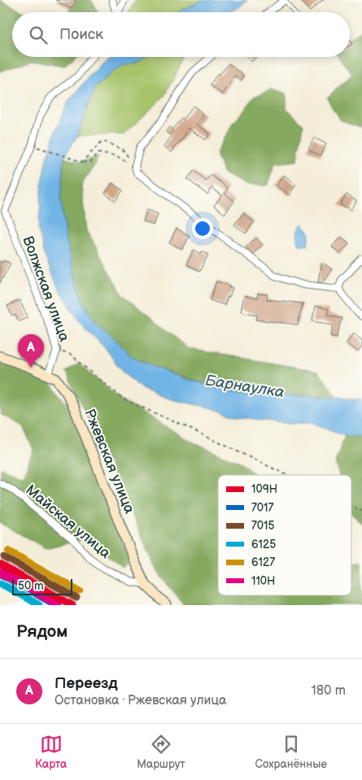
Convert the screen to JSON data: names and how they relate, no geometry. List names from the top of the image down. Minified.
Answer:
{"streets":{"main road":["Ржевская улица"],"street":["Волжская улица","Майская улица"]},"crossings":[["Волжская улица","Ржевская улица"],["Ржевская улица","Майская улица"]],"water":["Барнаулка"],"lines":["transit line 6127","transit line 7015","transit line 109Н","transit line 110Н","transit line 7017","transit line 6125"],"legend":["109Н","7017","7015","6125","6127","110Н"],"scale_bar":"50 m","page":{"search":"Поиск","pins":"A","scale":"50 m","heading":"Рядом","list":[{"mark":"A","name":"Переезд","note":"Остановка · Ржевская улица","value":"180 m"}],"nav":["Карта","Маршрут","Сохранённые"]}}
